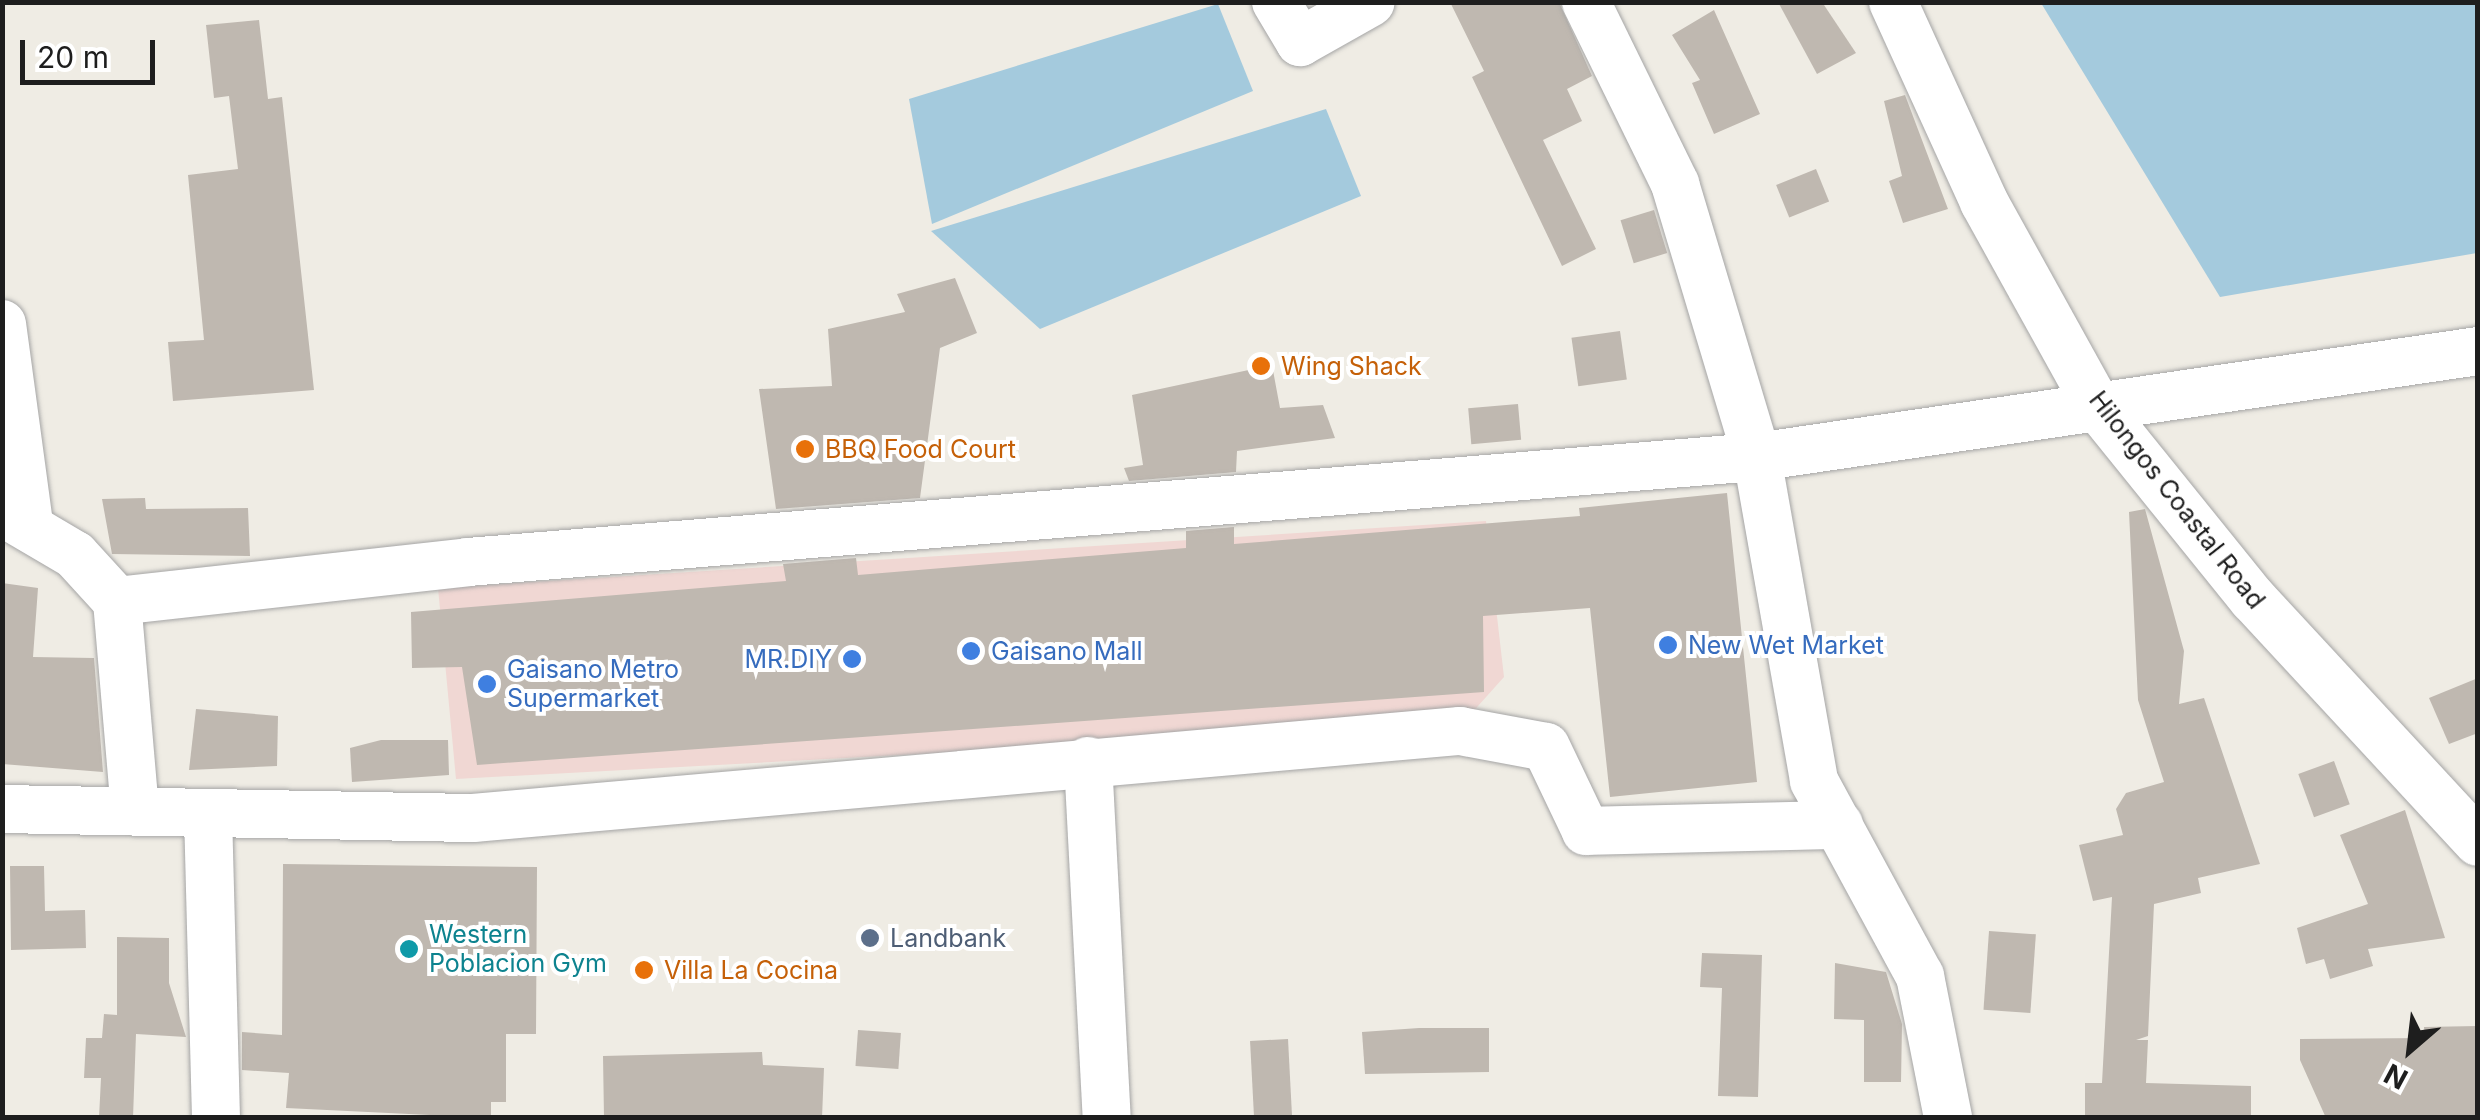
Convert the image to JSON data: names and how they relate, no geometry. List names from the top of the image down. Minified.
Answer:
{"streets":{"street":["Hilongos Coastal Road"]},"places":["Wing Shack","BBQ Food Court","New Wet Market","Gaisano Mall","MR.DIY","Gaisano Metro Supermarket","Landbank","Western Poblacion Gym","Villa La Cocina"],"scale_bar":"20 m","north":"bottom left"}
